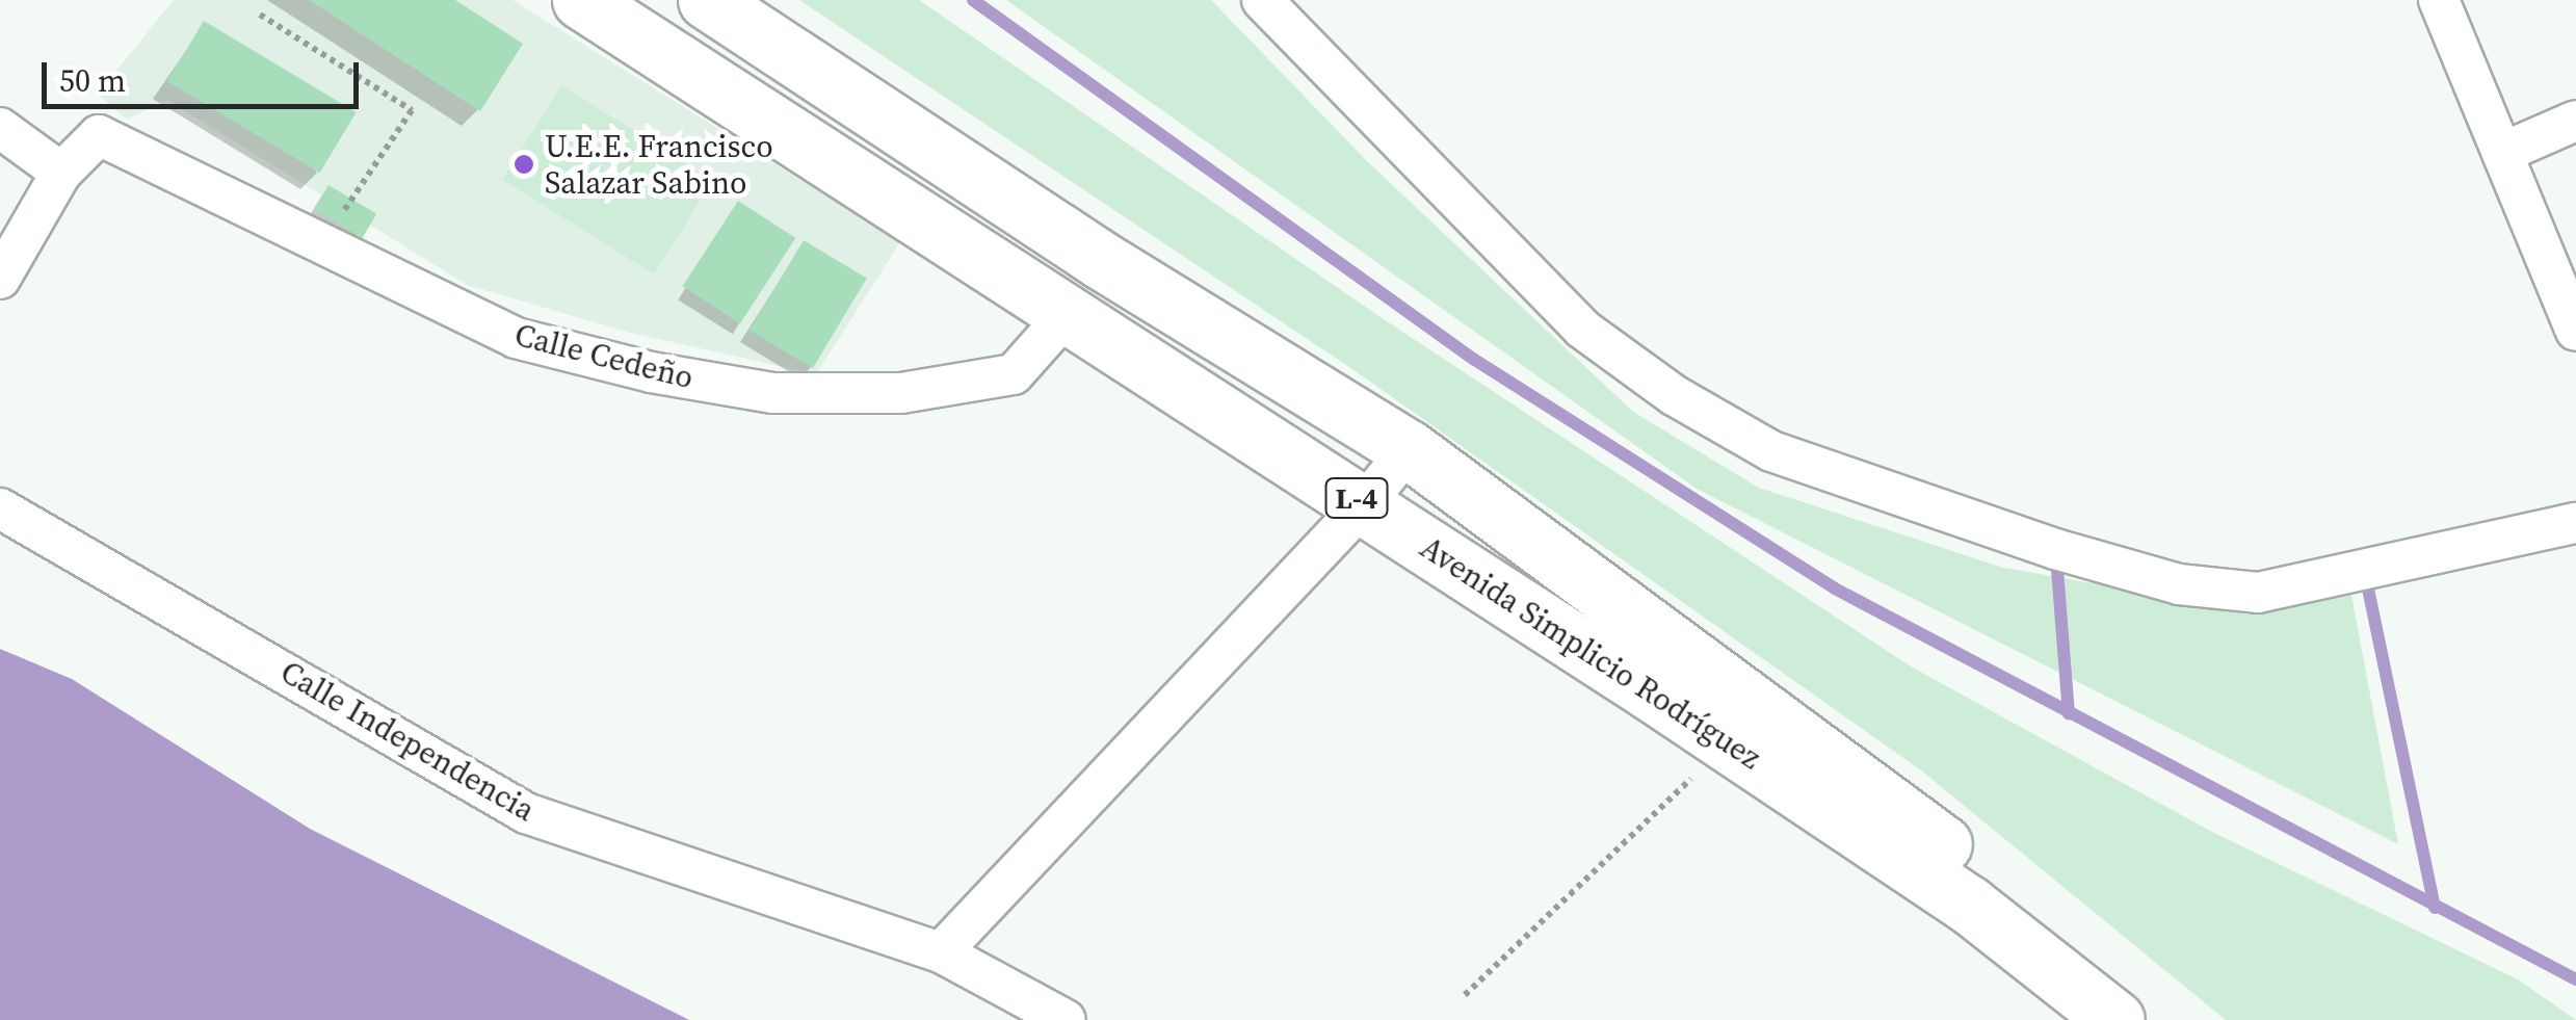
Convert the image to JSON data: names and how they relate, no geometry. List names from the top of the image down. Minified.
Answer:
{"streets":{"main road":["L-4","Avenida Simplicio Rodríguez"],"street":["Calle Cedeño","Calle Independencia"]},"crossings":[["Calle Cedeño","Avenida Simplicio Rodríguez"]],"places":["U.E.E. Francisco Salazar Sabino"],"scale_bar":"50 m"}
